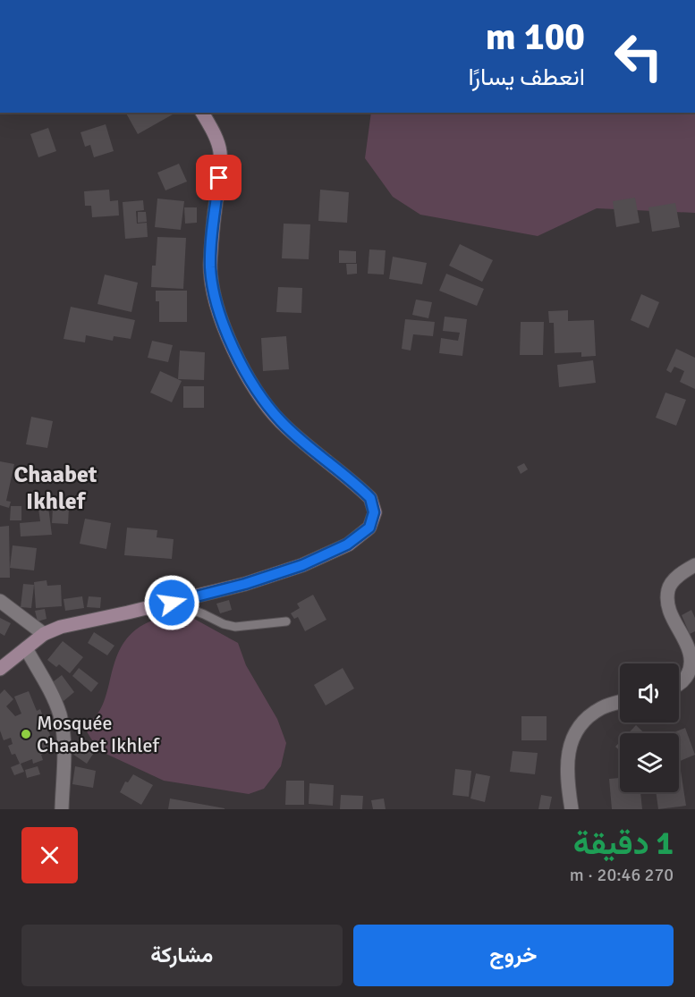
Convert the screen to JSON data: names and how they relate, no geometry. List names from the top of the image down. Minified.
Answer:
{"districts":["Chaabet Ikhlef"],"places":["Mosquée Chaabet Ikhlef"],"page":{"turn":["100 m","انعطف يسارًا"],"heading":["1 دقيقة","270 m · 20:46"],"buttons":["خروج","مشاركة"]}}
